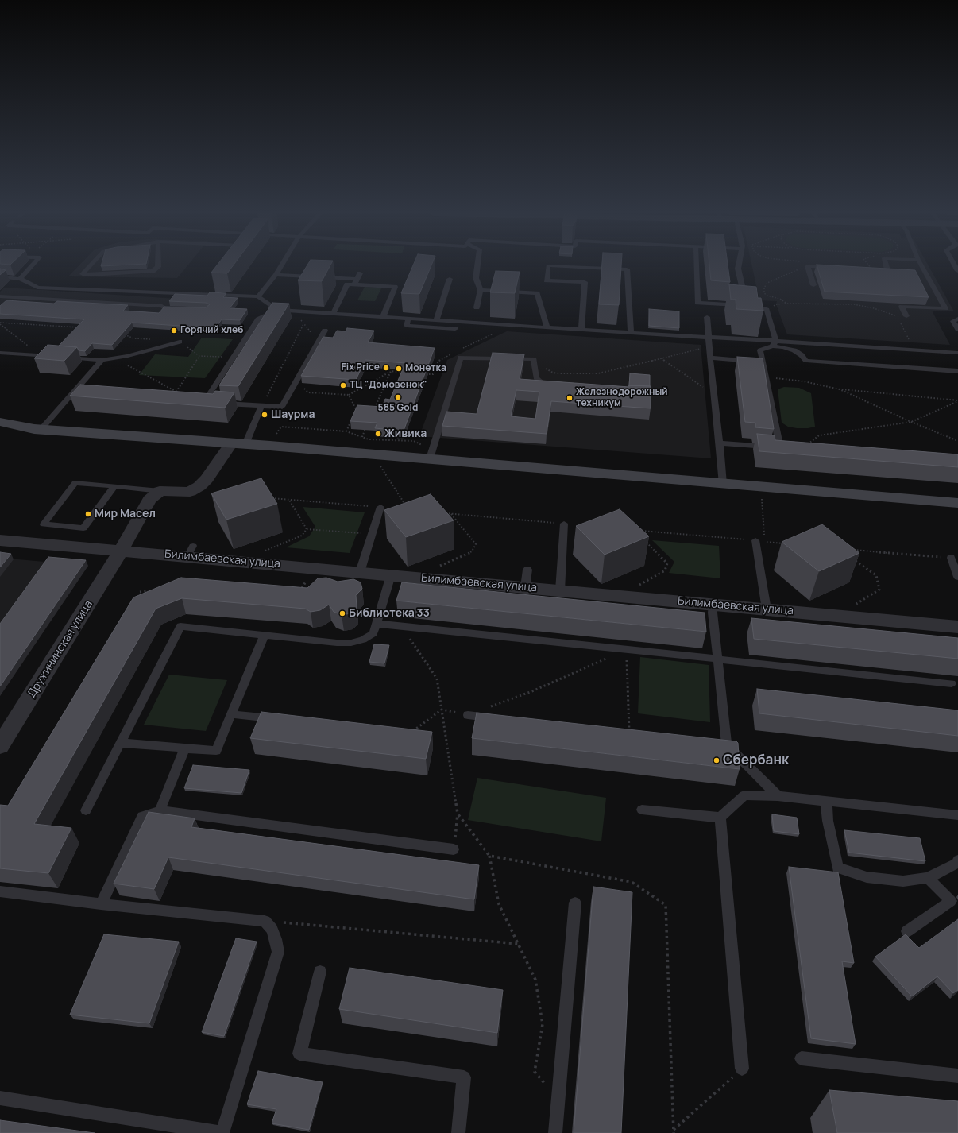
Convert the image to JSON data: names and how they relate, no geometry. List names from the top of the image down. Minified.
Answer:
{"streets":{"street":["Билимбаевская улица","Дружининская улица"]},"crossings":[["Билимбаевская улица","Дружининская улица"]],"places":["Горячий хлеб","Fix Price","Монетка","ТЦ \"Домовенок\"","585 Gold","Железнодорожный техникум","Шаурма","Живика","Мир Масел","Библиотека 33","Сбербанк"]}
